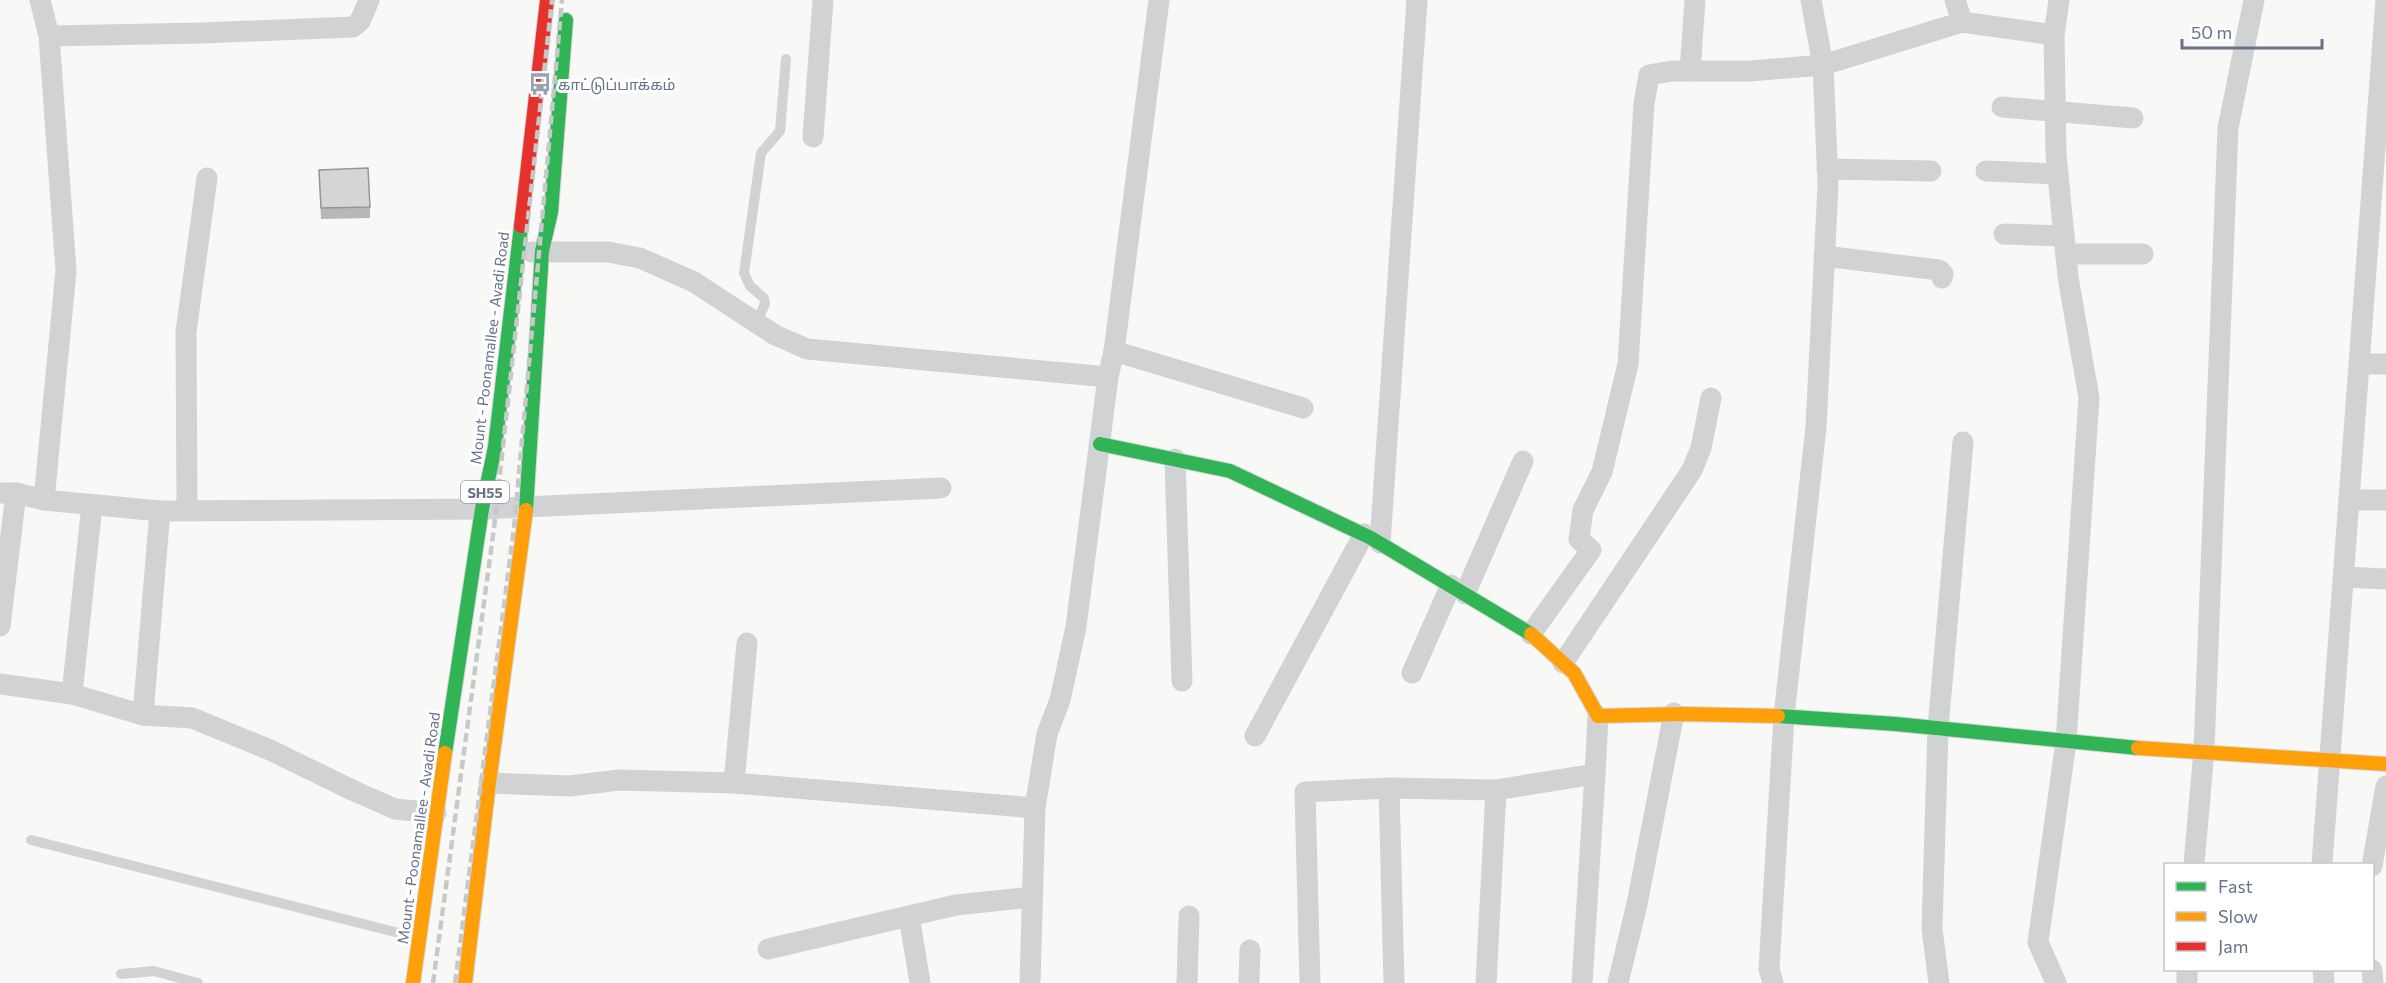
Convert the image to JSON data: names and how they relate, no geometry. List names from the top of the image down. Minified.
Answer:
{"streets":{"main road":["Mount - Poonamallee - Avadi Road","SH55"]},"places":{"bus stop":["காட்டுப்பாக்கம்"]},"legend":["Fast","Slow","Jam"],"scale_bar":"50 m"}
